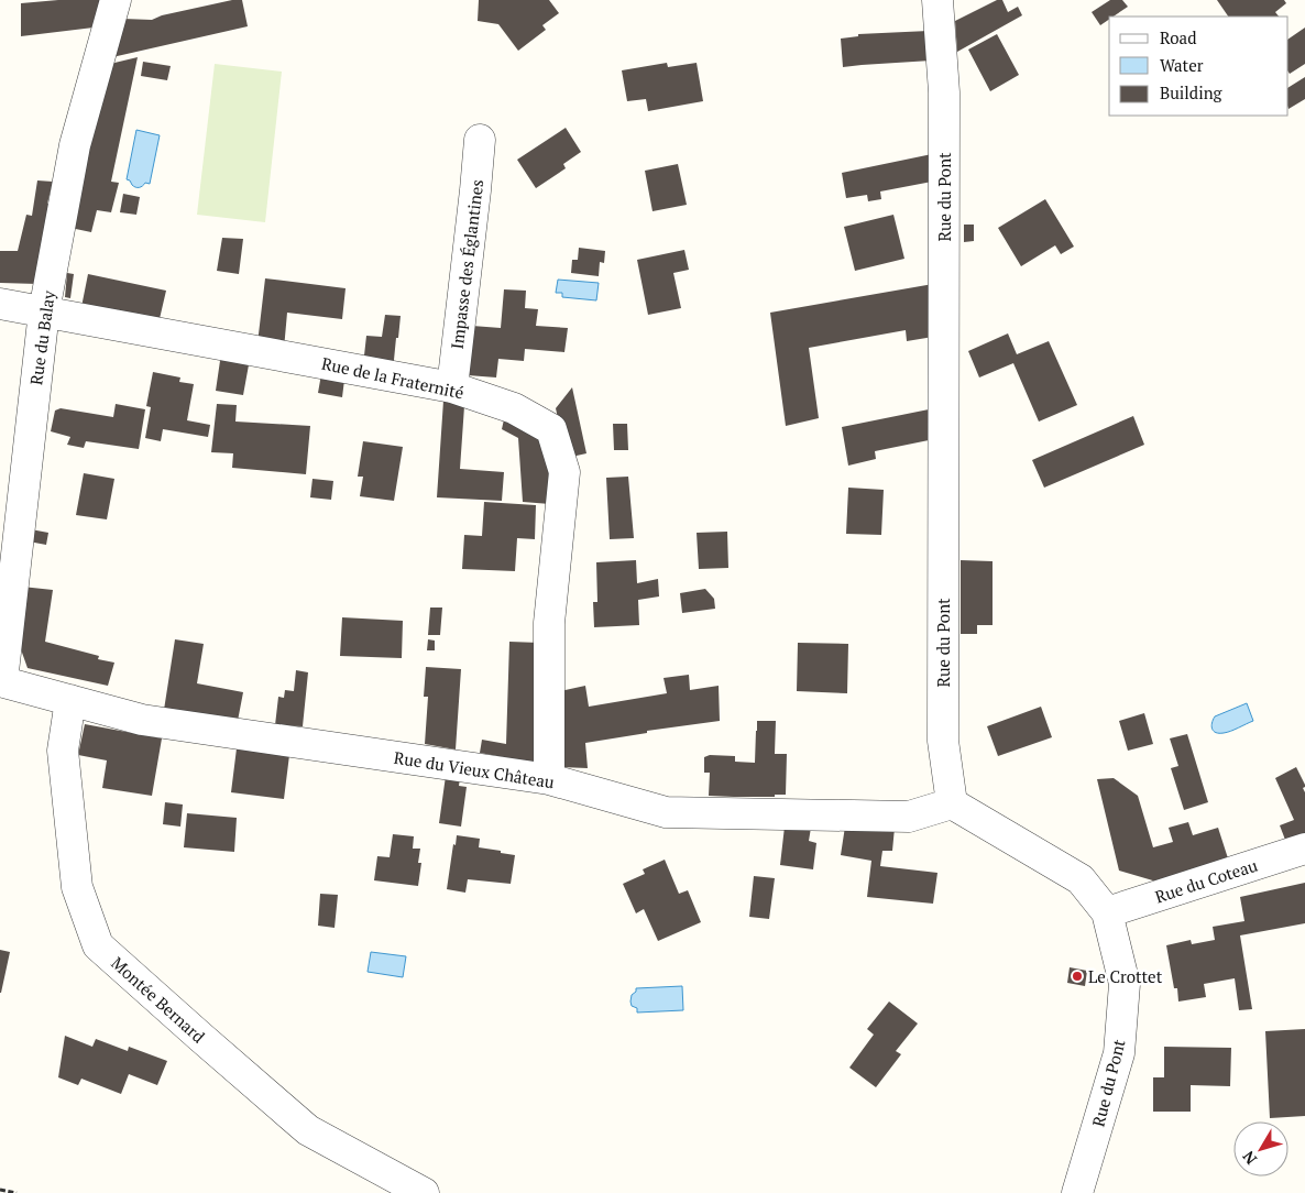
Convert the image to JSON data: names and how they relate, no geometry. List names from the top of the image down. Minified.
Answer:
{"streets":{"street":["Rue du Pont","Impasse des Églantines","Rue du Balay","Rue de la Fraternité","Rue du Vieux Château","Rue du Coteau","Montée Bernard"]},"crossings":[["Rue du Pont","Rue du Vieux Château"],["Rue du Pont","Rue du Coteau"],["Impasse des Églantines","Rue de la Fraternité"],["Rue du Balay","Rue de la Fraternité"],["Rue du Balay","Rue du Vieux Château"],["Rue de la Fraternité","Rue du Vieux Château"],["Rue du Vieux Château","Montée Bernard"]],"places":["Le Crottet"],"legend":["Road","Water","Building"],"north":"bottom left"}
